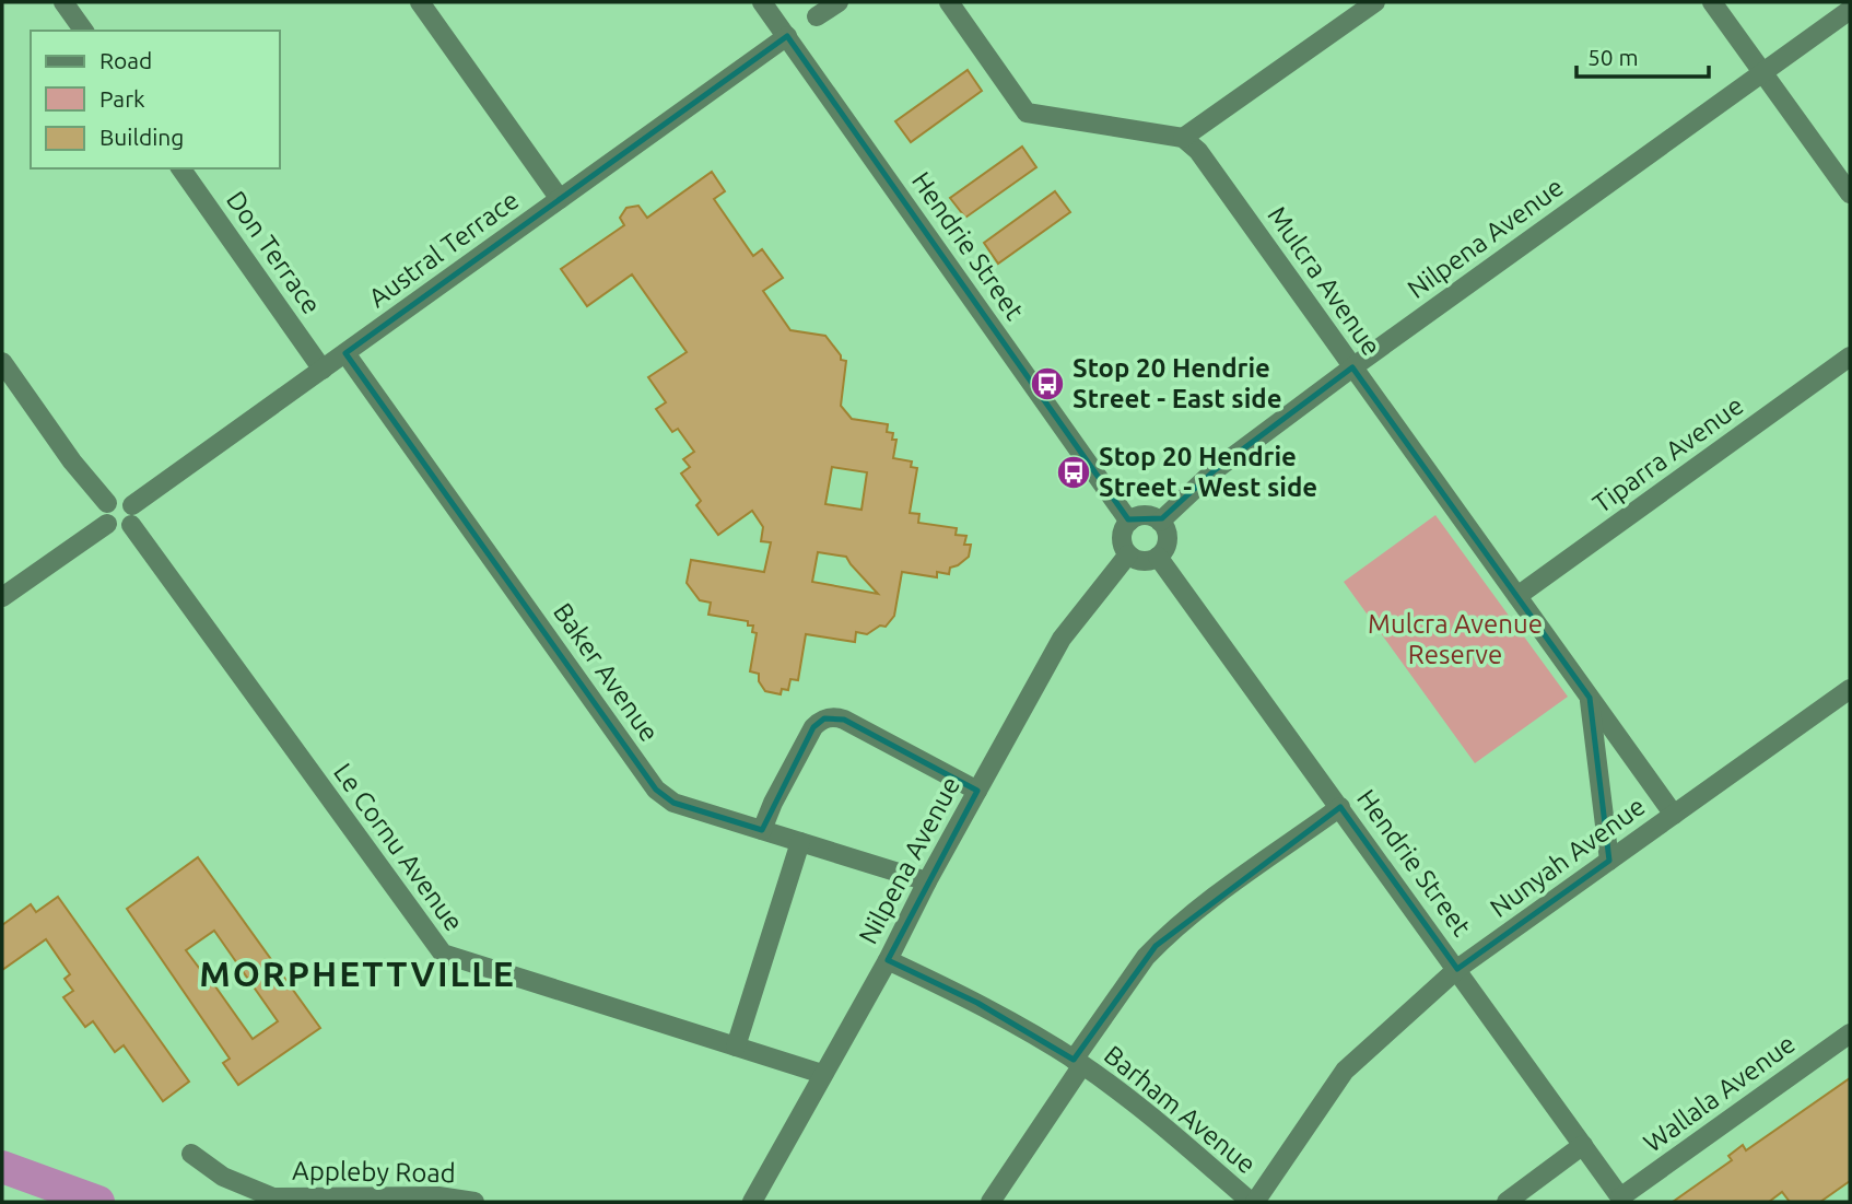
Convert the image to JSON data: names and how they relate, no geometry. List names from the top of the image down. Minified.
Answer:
{"streets":{"street":["Nilpena Avenue","Hendrie Street","Austral Terrace","Don Terrace","Mulcra Avenue","Tiparra Avenue","Baker Avenue","Le Cornu Avenue","Nunyah Avenue","Wallala Avenue","Barham Avenue","Appleby Road"]},"crossings":[["Nilpena Avenue","Hendrie Street"],["Nilpena Avenue","Mulcra Avenue"],["Nilpena Avenue","Baker Avenue"],["Nilpena Avenue","Le Cornu Avenue"],["Nilpena Avenue","Barham Avenue"],["Hendrie Street","Austral Terrace"],["Hendrie Street","Nunyah Avenue"],["Hendrie Street","Wallala Avenue"],["Hendrie Street","Barham Avenue"],["Austral Terrace","Don Terrace"],["Austral Terrace","Baker Avenue"],["Austral Terrace","Le Cornu Avenue"],["Mulcra Avenue","Tiparra Avenue"],["Mulcra Avenue","Nunyah Avenue"],["Nunyah Avenue","Barham Avenue"]],"districts":["MORPHETTVILLE"],"parks":["Mulcra Avenue Reserve"],"places":{"bus stop":["Stop 20 Hendrie Street - East side","Stop 20 Hendrie Street - West side"]},"legend":["Road","Park","Building"],"scale_bar":"50 m"}
